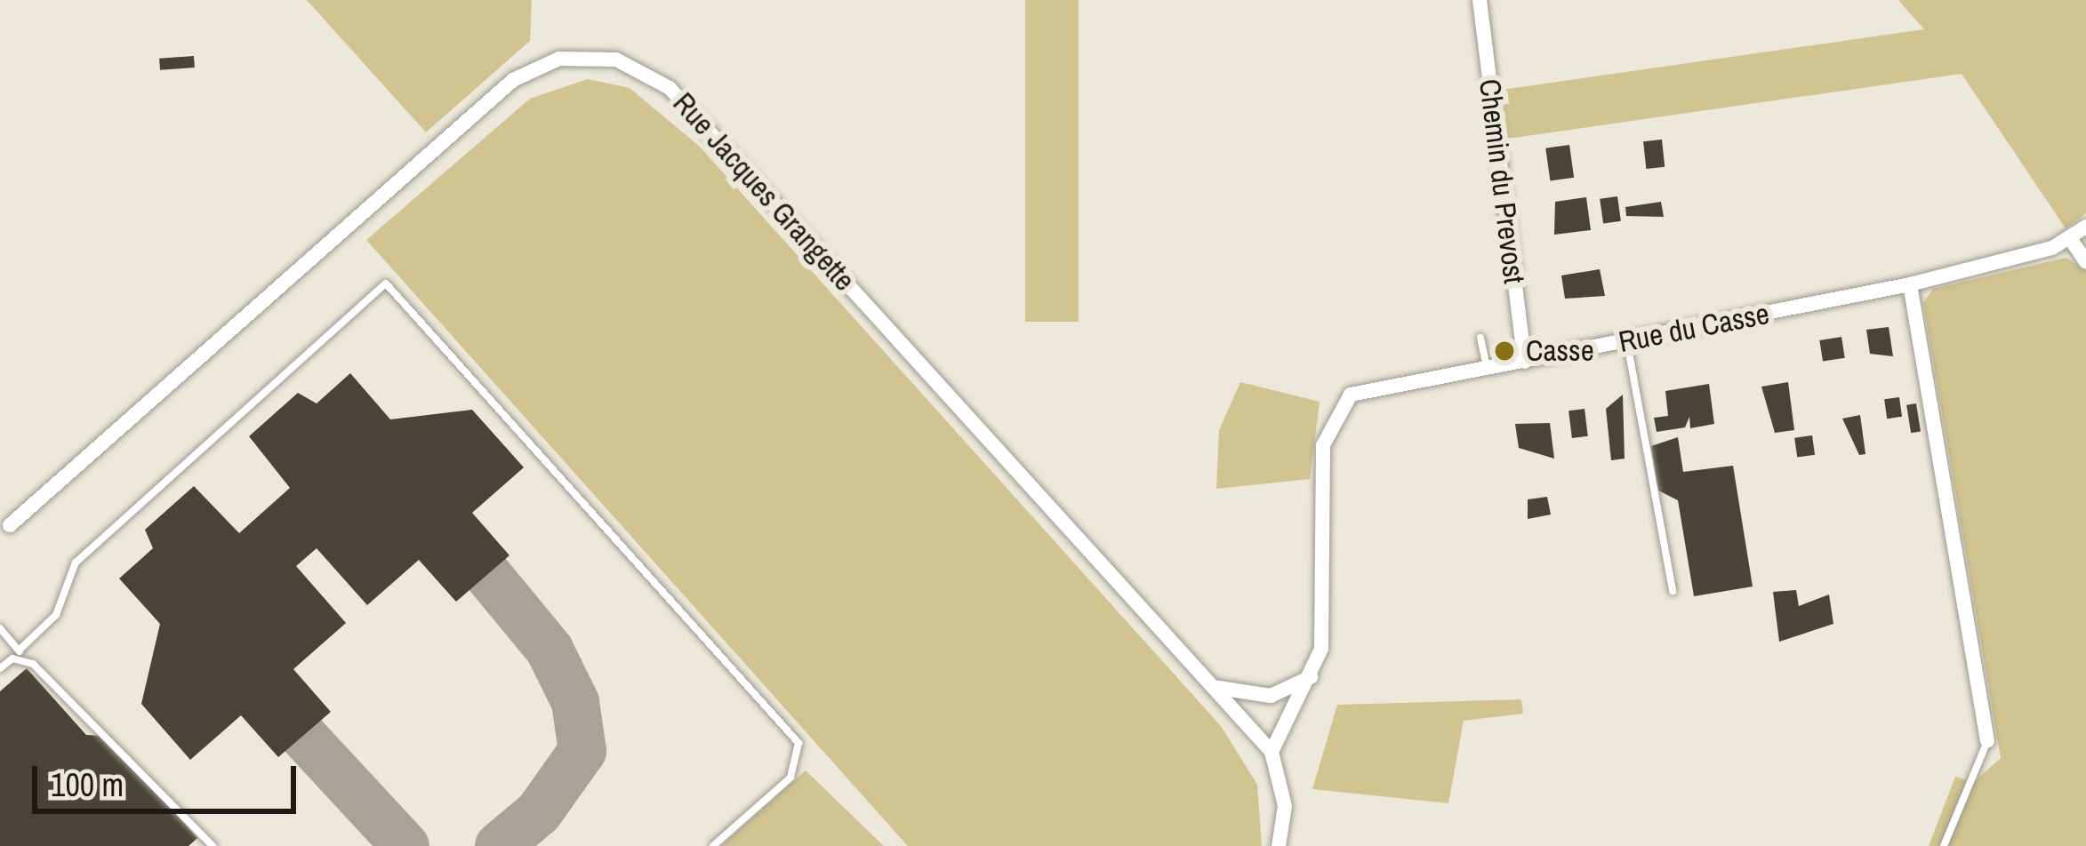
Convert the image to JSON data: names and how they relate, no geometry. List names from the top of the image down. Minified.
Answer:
{"streets":{"street":["Chemin du Prevost","Rue Jacques Grangette","Rue du Casse"]},"crossings":[["Chemin du Prevost","Rue du Casse"],["Rue Jacques Grangette","Rue du Casse"]],"places":["Casse"],"scale_bar":"100 m"}
